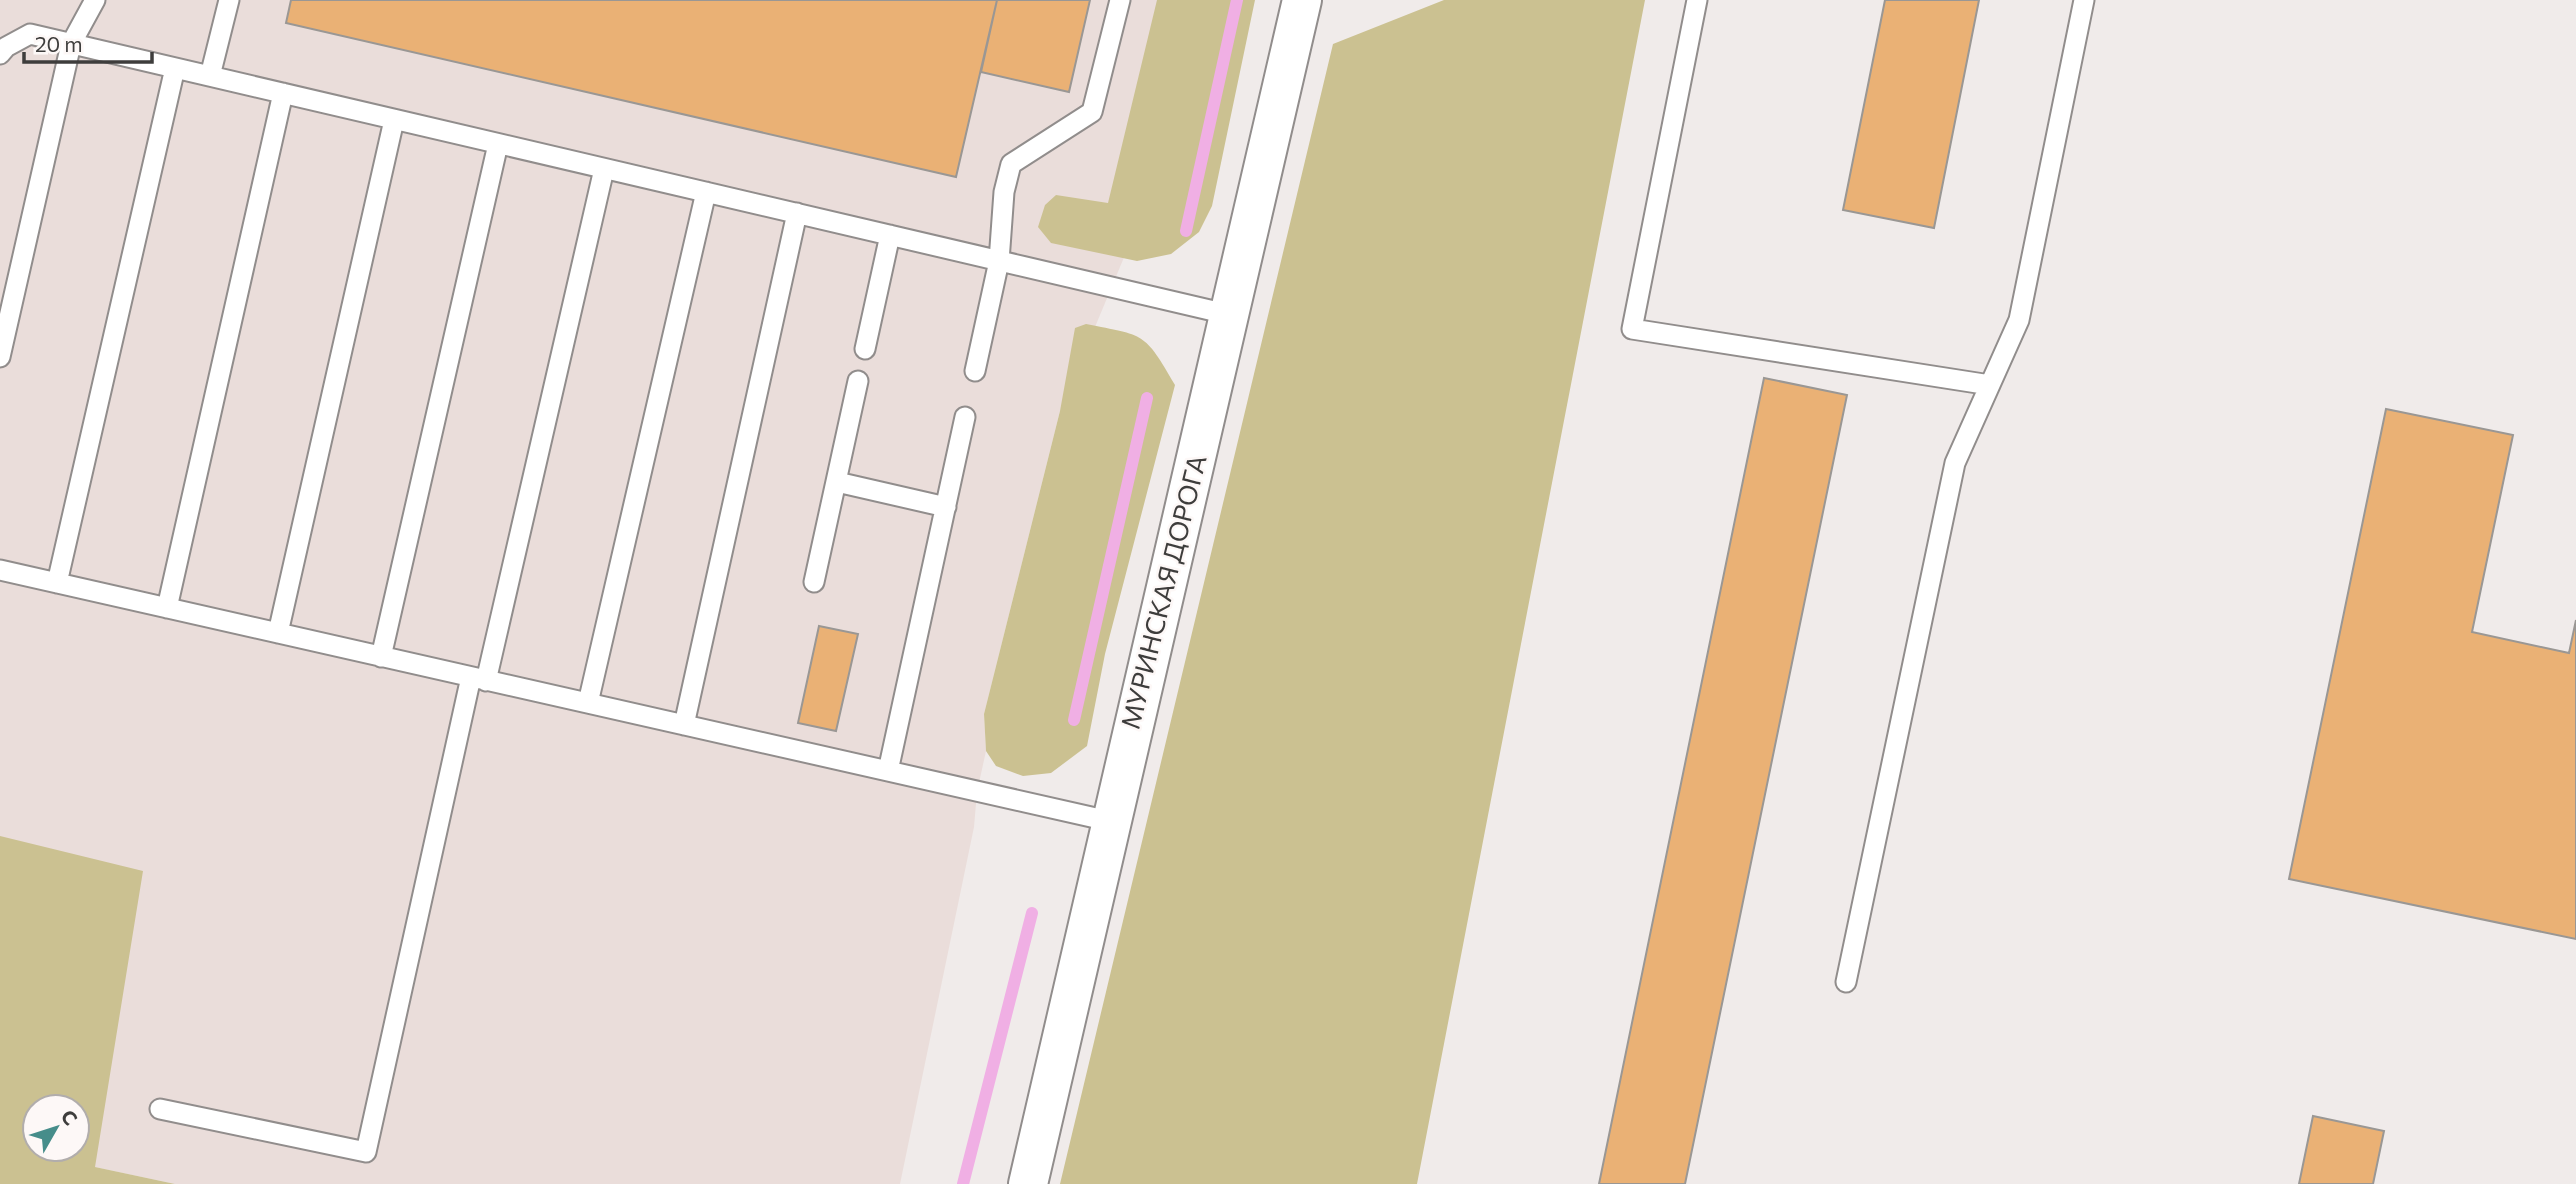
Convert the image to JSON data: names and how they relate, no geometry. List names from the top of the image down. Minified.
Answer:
{"streets":{"street":["МУРИНСКАЯ ДОРОГА"]},"scale_bar":"20 m","north":"top right"}
